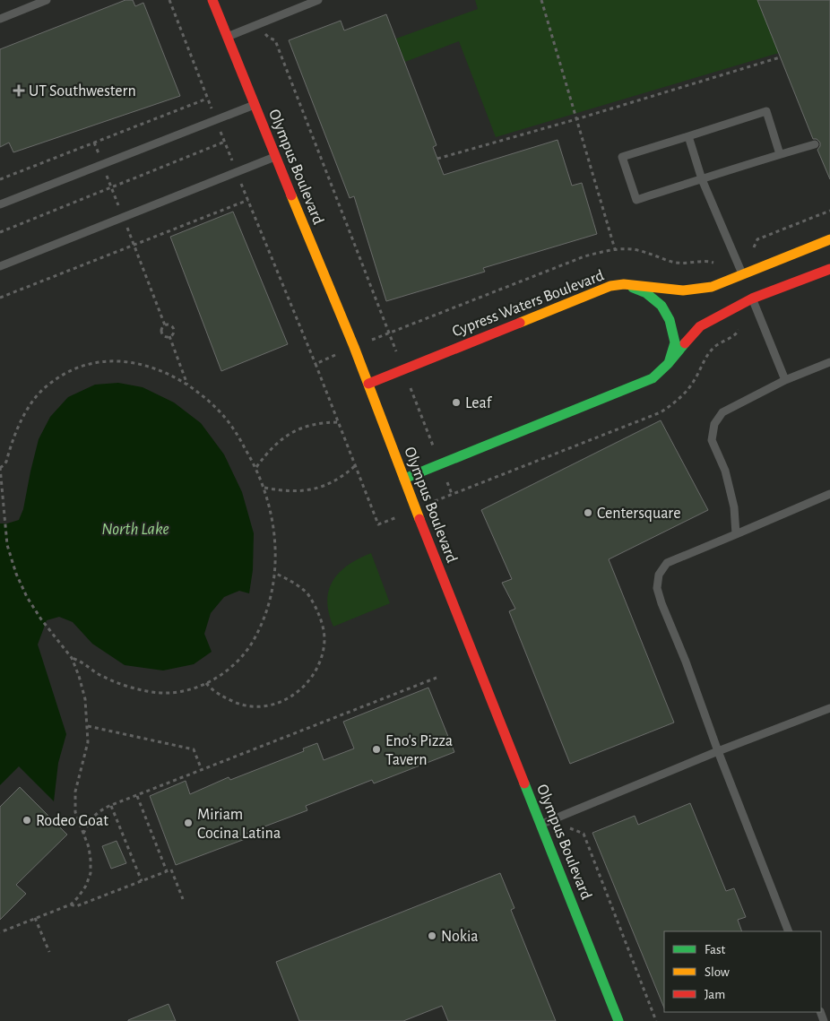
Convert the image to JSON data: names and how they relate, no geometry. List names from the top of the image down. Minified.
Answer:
{"streets":{"street":["Olympus Boulevard","Cypress Waters Boulevard"]},"crossings":[["Olympus Boulevard","Cypress Waters Boulevard"]],"water":["North Lake"],"places":{"health":["UT Southwestern"],"other":["Leaf","Centersquare","Eno's Pizza Tavern","Rodeo Goat","Miriam Cocina Latina","Nokia"]},"legend":["Fast","Slow","Jam"]}
